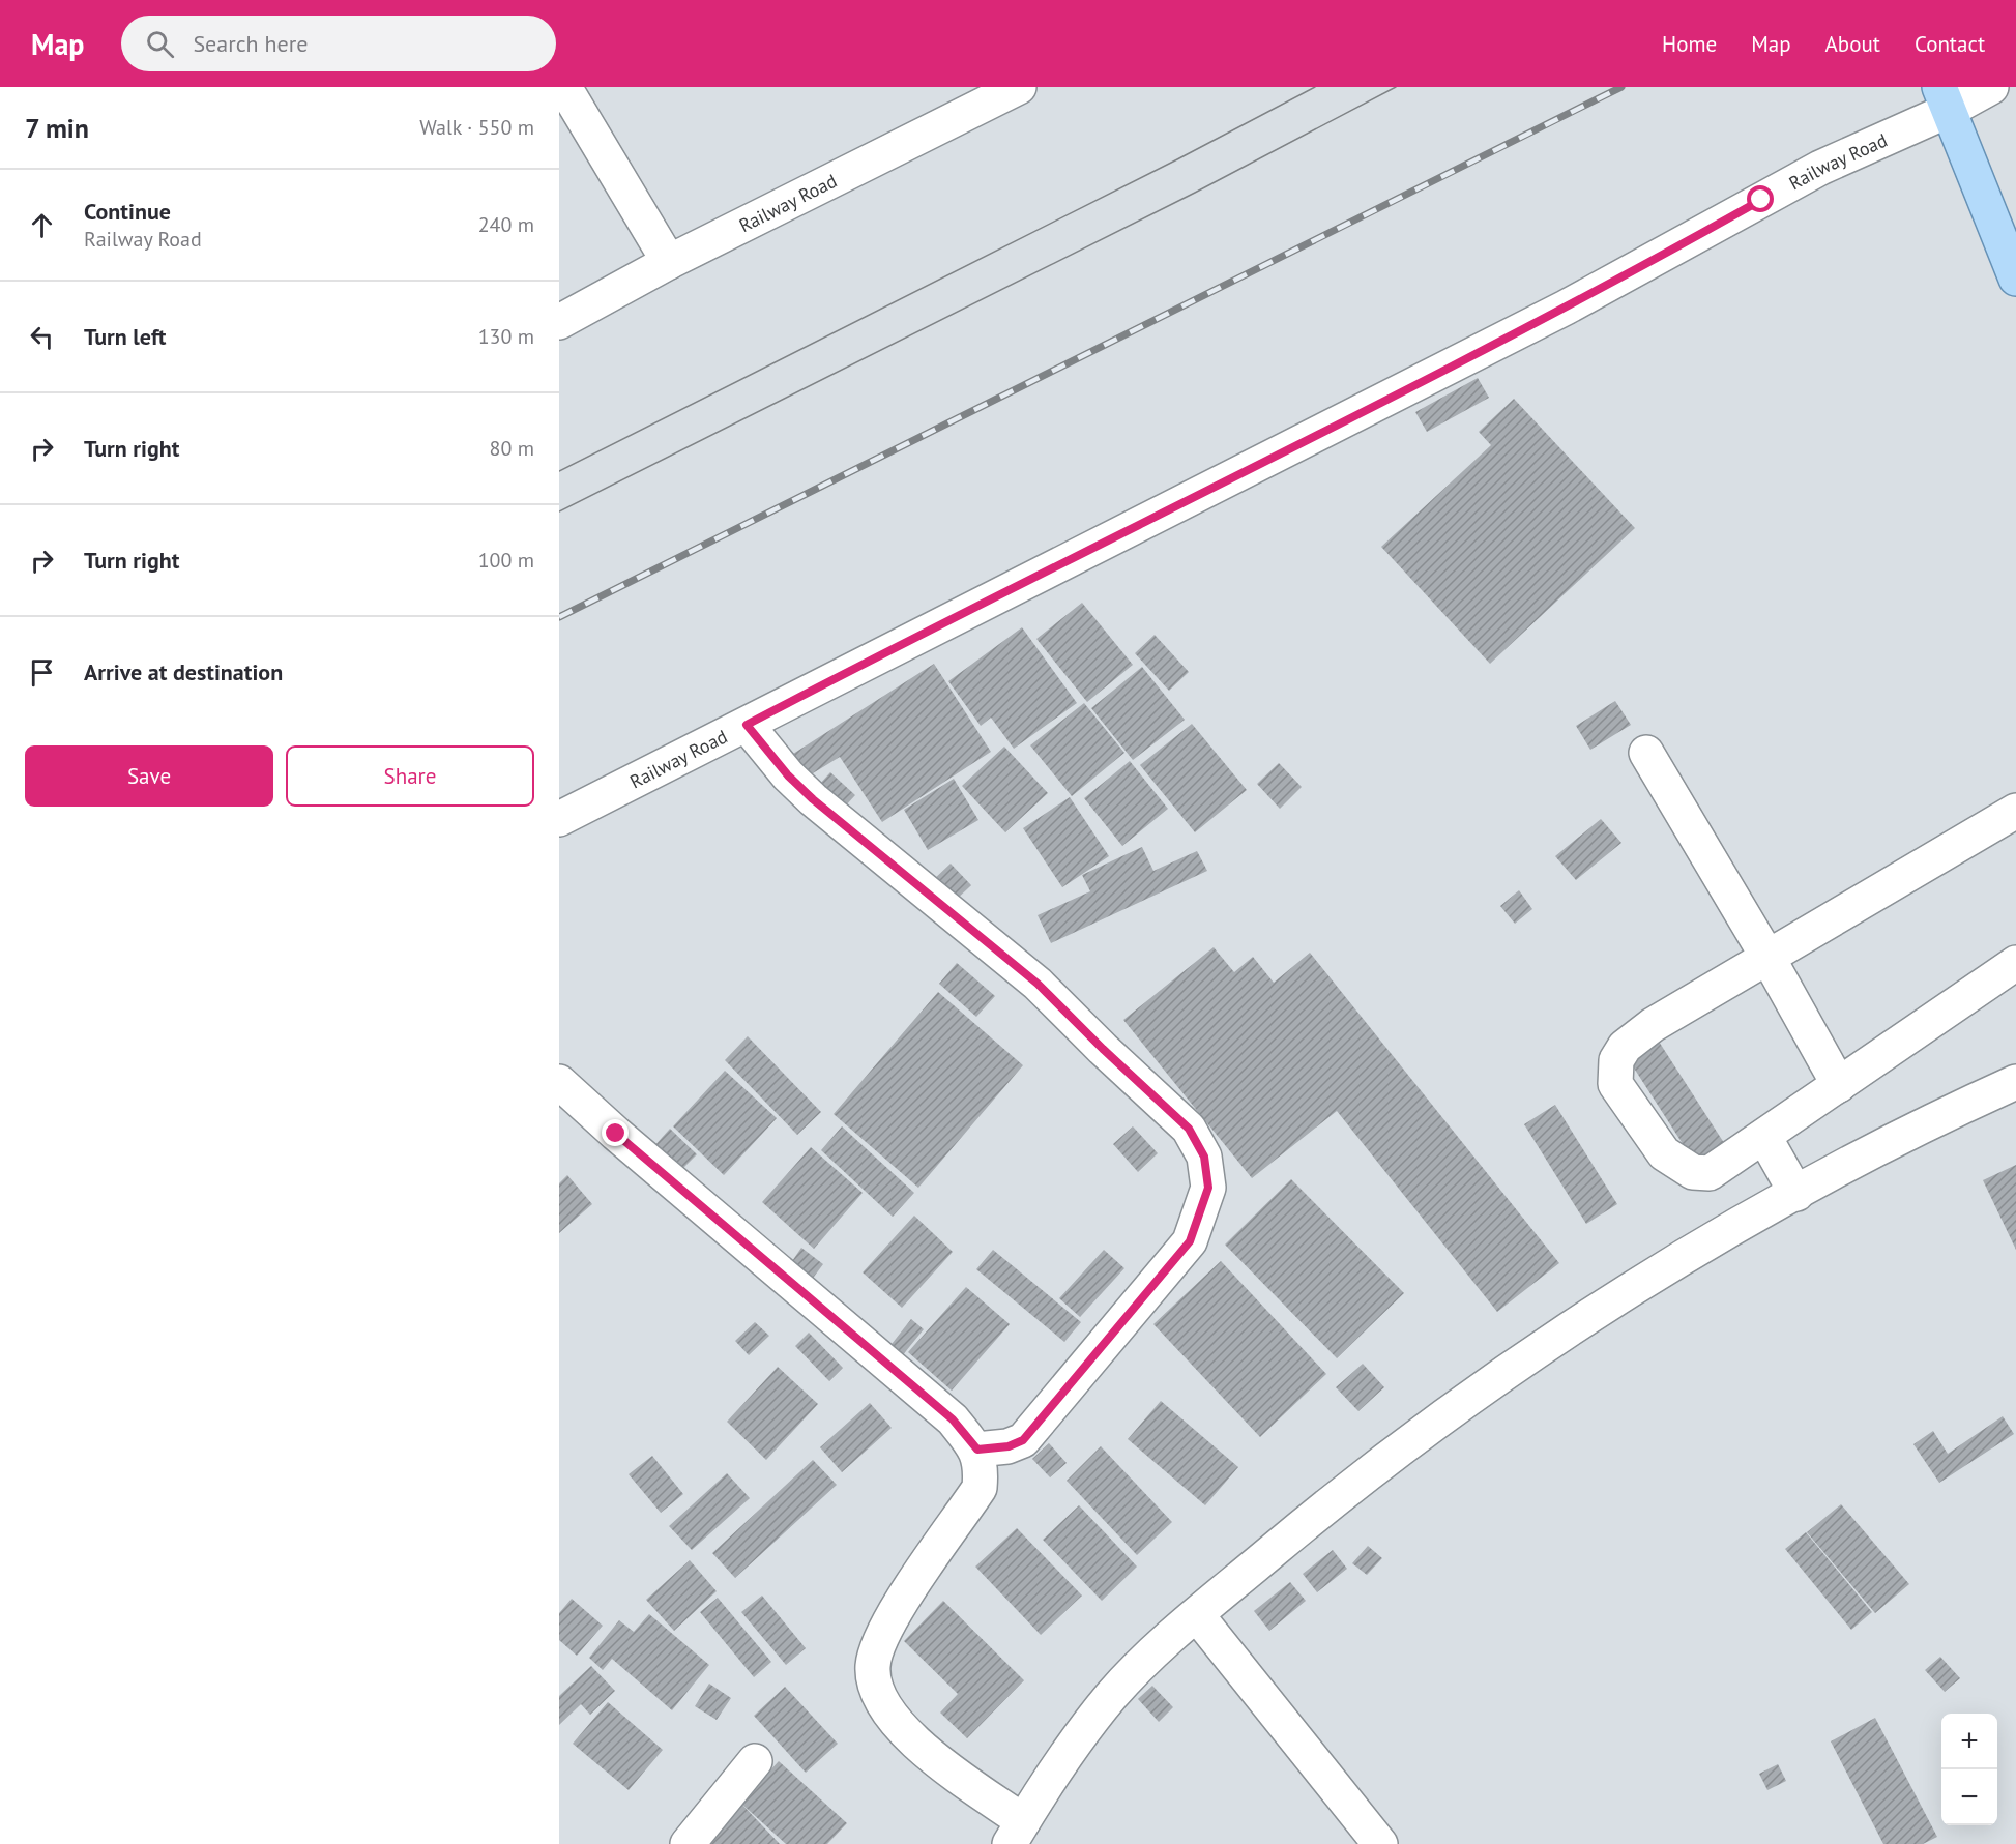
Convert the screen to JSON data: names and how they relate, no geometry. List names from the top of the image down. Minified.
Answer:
{"streets":{"street":["Railway Road"]},"page":{"header":"Map","search":"Search here","nav":["Home","Map","About","Contact"],"heading":["7 min","Walk · 550 m"],"list":[["Continue","Railway Road","240 m"],["Turn left","130 m"],["Turn right","80 m"],["Turn right","100 m"],"Arrive at destination"],"buttons":["Save","Share"],"map_buttons":["+","−"]}}
